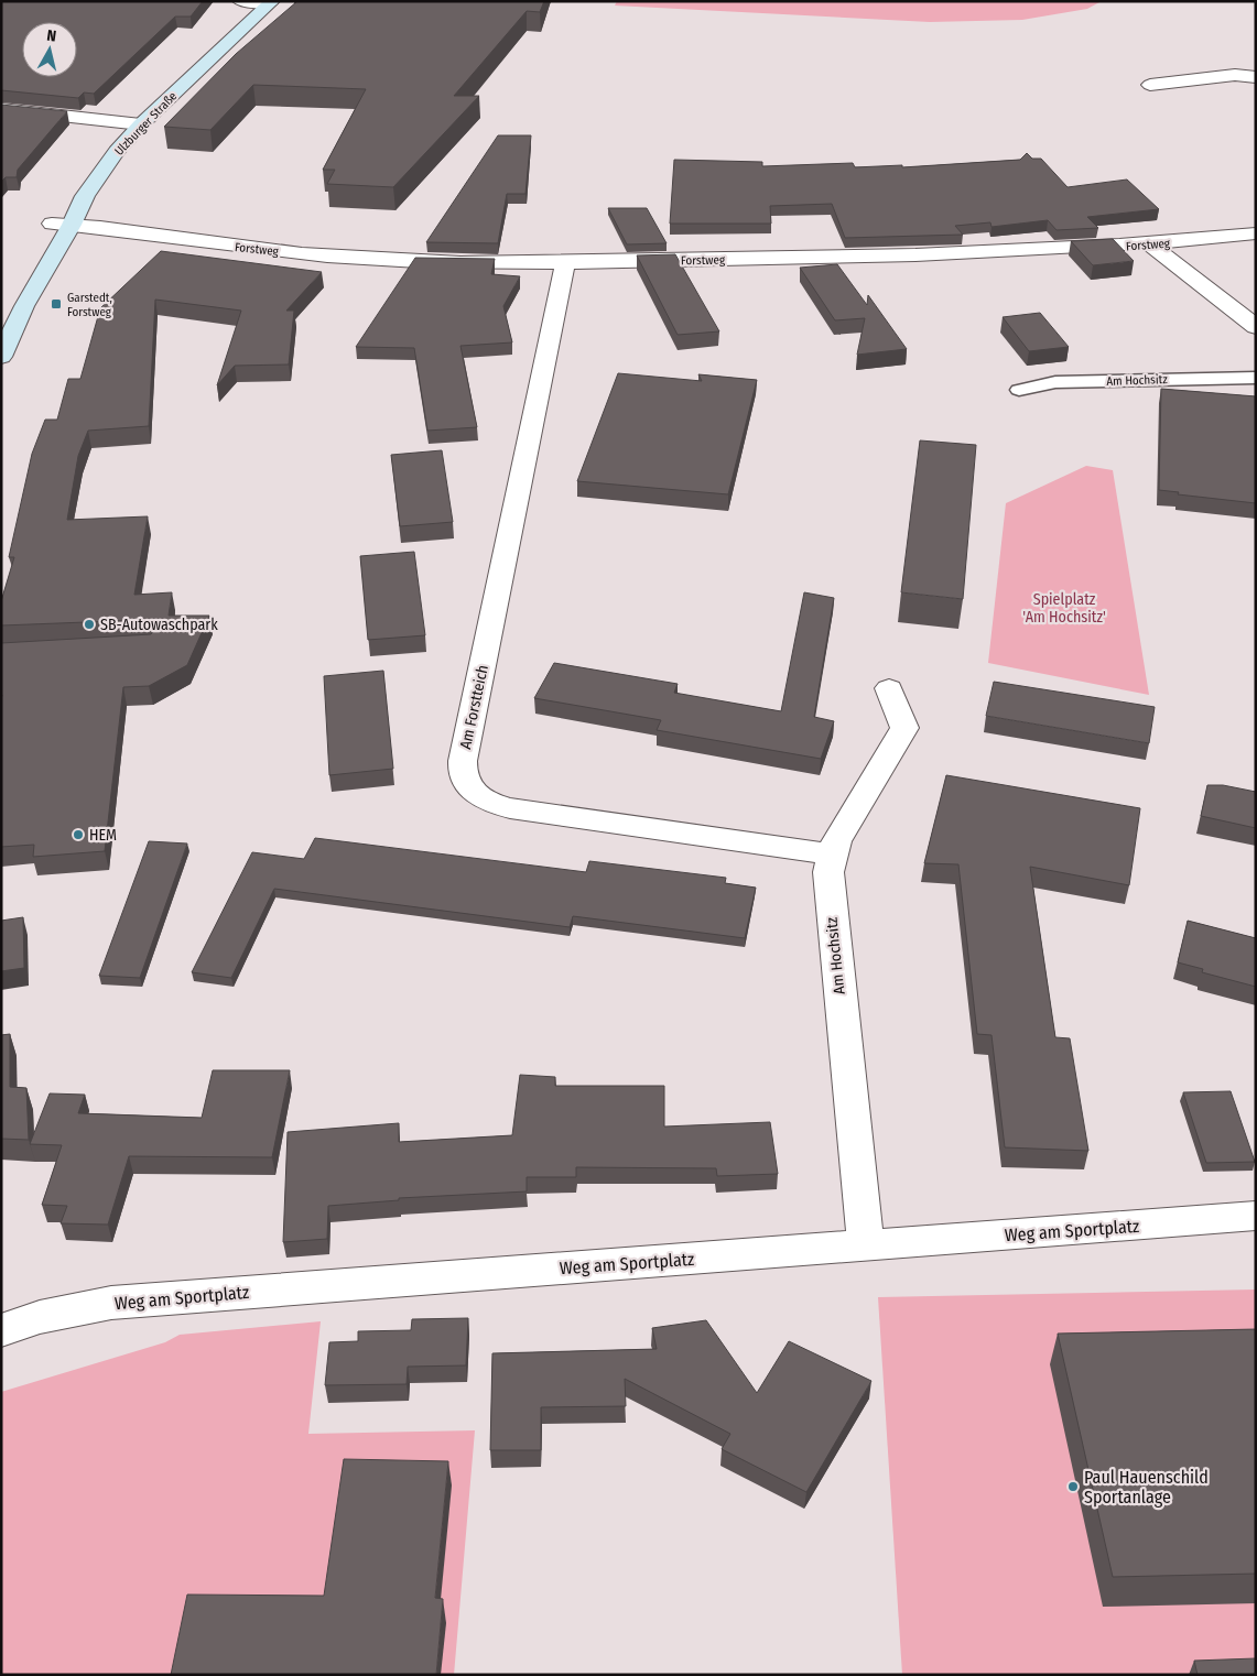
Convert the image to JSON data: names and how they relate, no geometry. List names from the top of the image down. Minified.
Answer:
{"streets":{"main road":["Ulzburger Straße"],"street":["Forstweg","Am Hochsitz","Am Forstteich","Weg am Sportplatz"]},"crossings":[["Ulzburger Straße","Forstweg"],["Forstweg","Am Forstteich"],["Am Hochsitz","Am Forstteich"],["Am Hochsitz","Weg am Sportplatz"]],"parks":["Spielplatz 'Am Hochsitz'"],"places":{"transit":["Garstedt, Forstweg"],"other":["SB-Autowaschpark","HEM","Paul Hauenschild Sportanlage"]},"north":"top"}
